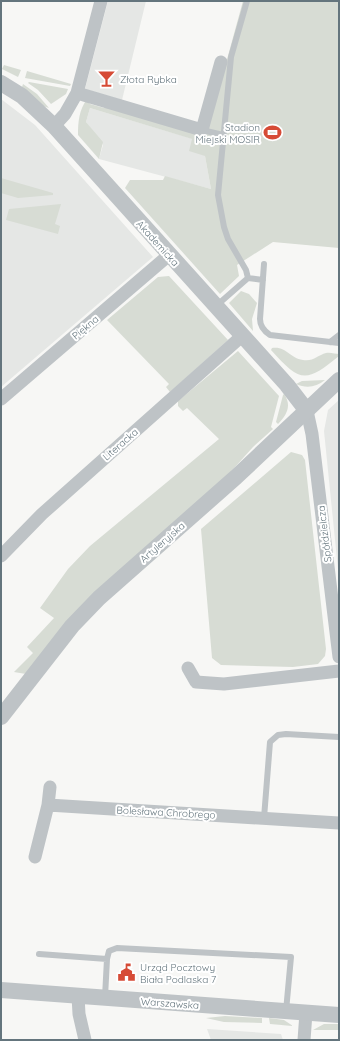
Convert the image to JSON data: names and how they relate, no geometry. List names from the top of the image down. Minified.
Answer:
{"streets":{"street":["Akademicka","Piękna","Literacka","Spółdzielcza","Artyleryjska","Bolesława Chrobrego","Warszawska"]},"crossings":[["Akademicka","Piękna"],["Akademicka","Literacka"],["Akademicka","Spółdzielcza"],["Akademicka","Artyleryjska"],["Spółdzielcza","Artyleryjska"]],"places":{"bar":["Złota Rybka"],"sports":["Stadion Miejski MOSIR"],"public building":["Urząd Pocztowy Biała Podlaska 7"]}}
